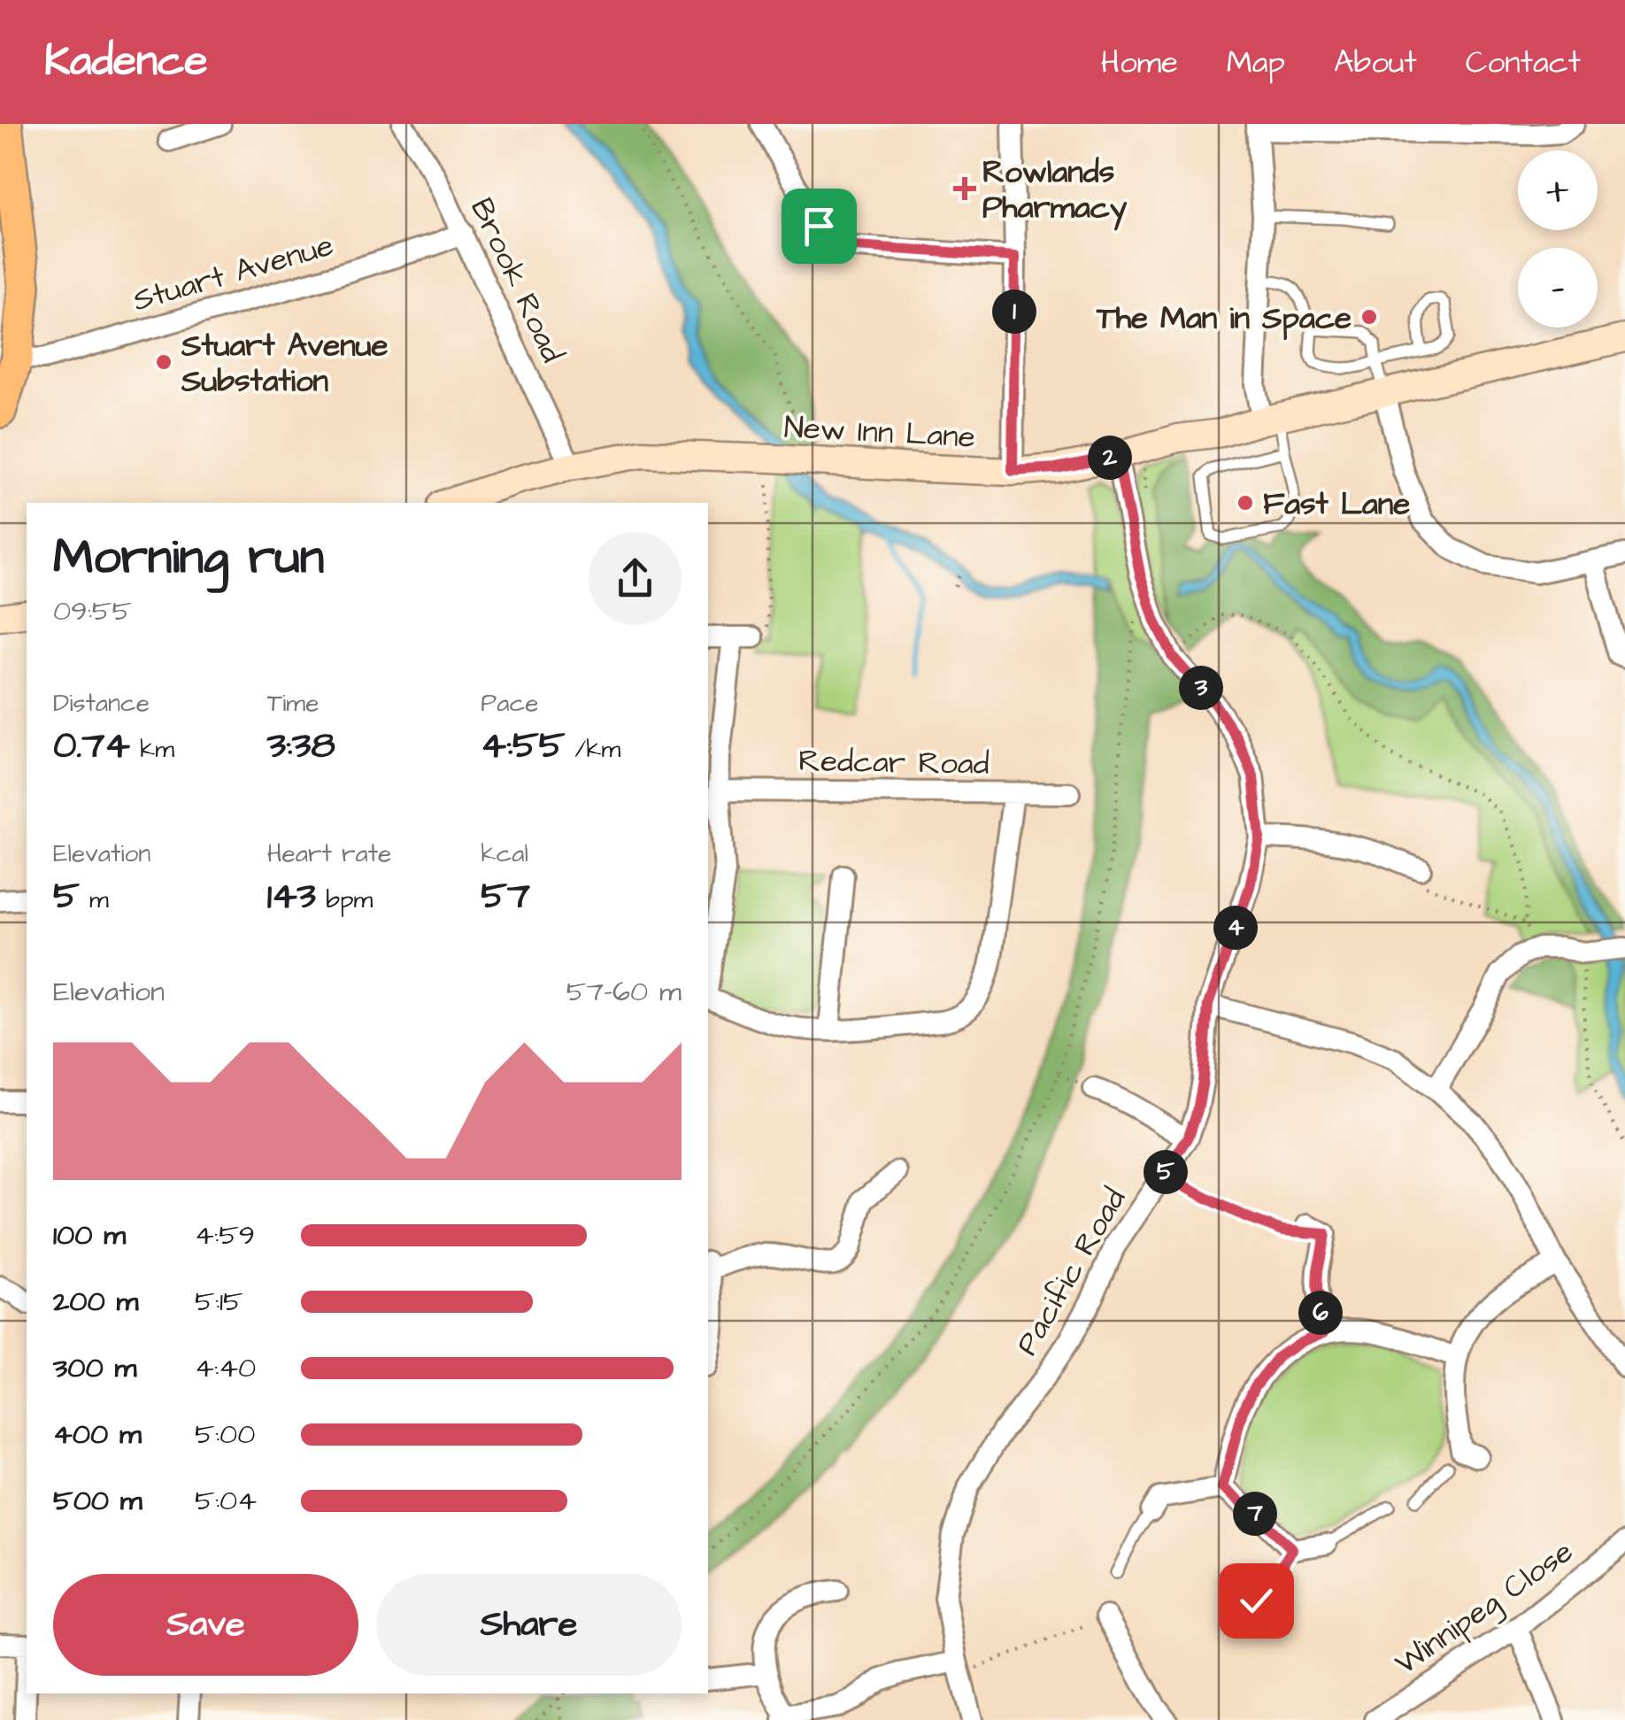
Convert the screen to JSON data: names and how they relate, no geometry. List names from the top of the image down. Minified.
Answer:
{"streets":{"street":["Stuart Avenue","Brook Road","New Inn Lane","Redcar Road","Pacific Road","Winnipeg Close"]},"crossings":[["Stuart Avenue","Brook Road"],["Brook Road","New Inn Lane"],["New Inn Lane","Pacific Road"]],"places":{"health":["Rowlands Pharmacy"],"other":["The Man in Space","Stuart Avenue Substation","Fast Lane"]},"page":{"header":"Kadence","nav":["Home","Map","About","Contact"],"map_buttons":["+","−"],"pins":["1","2","3","4","5","6","7"],"heading":["Morning run","09:55"],"stats":[["Distance","0.74 km"],["Time","3:38"],["Pace","4:55 /km"],["Elevation","5 m"],["Heart rate","143 bpm"],["kcal","57"]],"chart":["Elevation","57–60 m"],"list":[{"name":"100 m","note":"4:59"},{"name":"200 m","note":"5:15"},{"name":"300 m","note":"4:40"},{"name":"400 m","note":"5:00"},{"name":"500 m","note":"5:04"}],"buttons":["Save","Share"]}}
